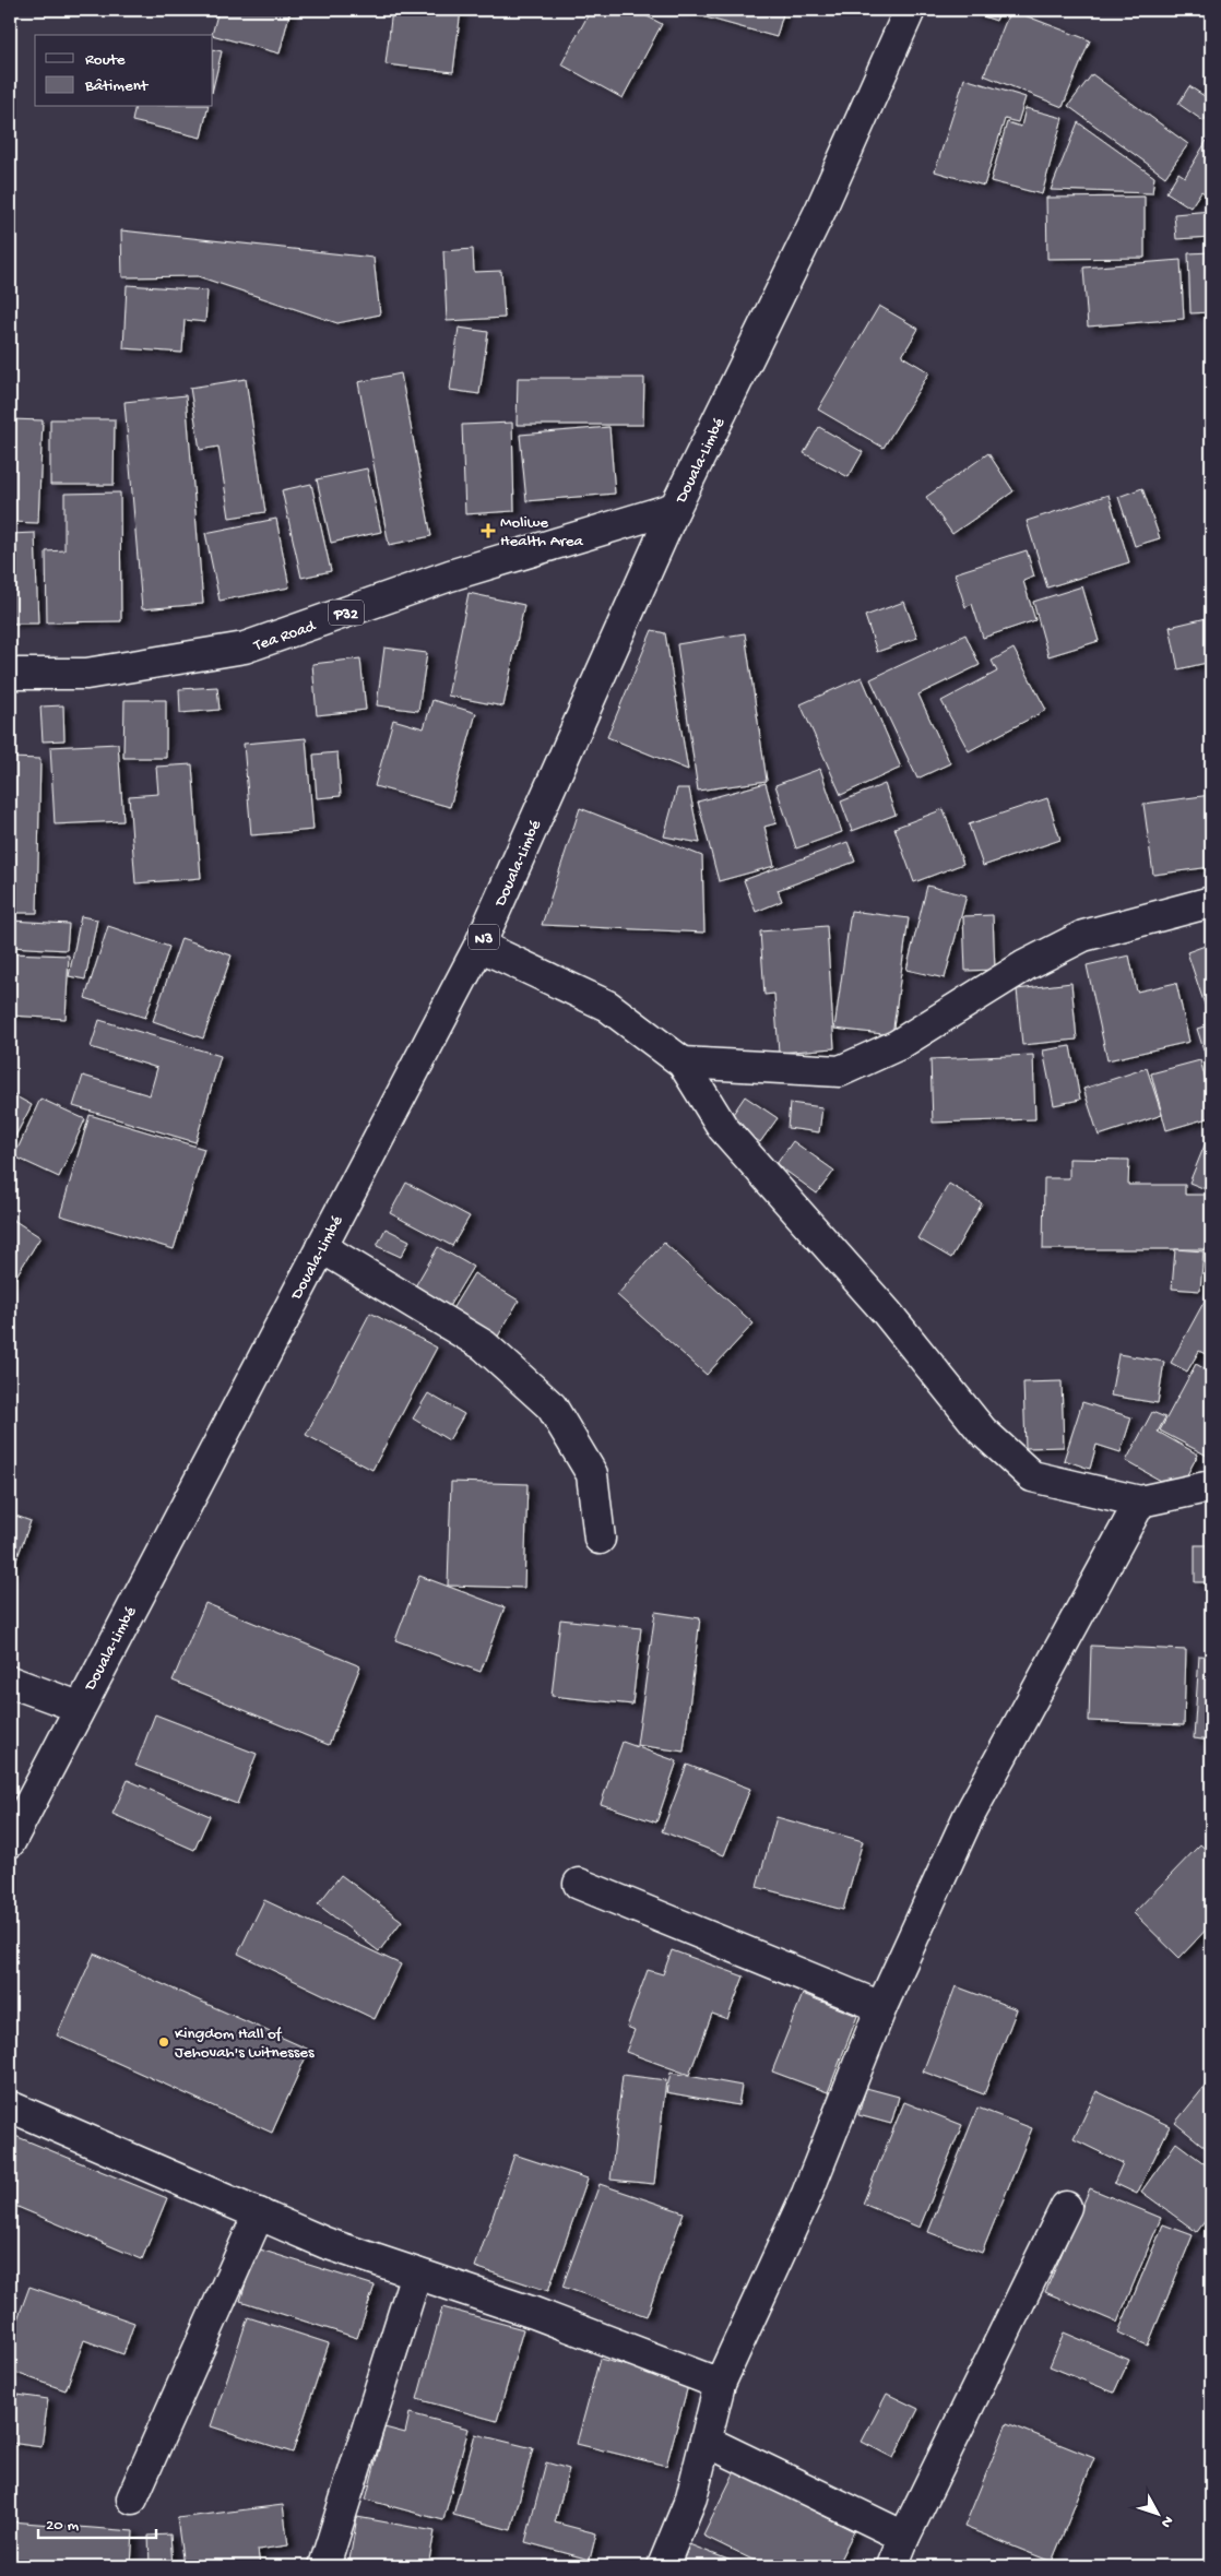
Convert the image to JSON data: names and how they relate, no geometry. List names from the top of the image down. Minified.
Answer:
{"streets":{"main road":["Douala-Limbé","P32","Tea Road","N3"]},"crossings":[["Douala-Limbé","Tea Road"]],"places":{"health":["Moliwe Health Area"],"other":["Kingdom Hall of Jehovah's witnesses"]},"legend":["Route","Bâtiment"],"scale_bar":"20 m","north":"bottom right"}
